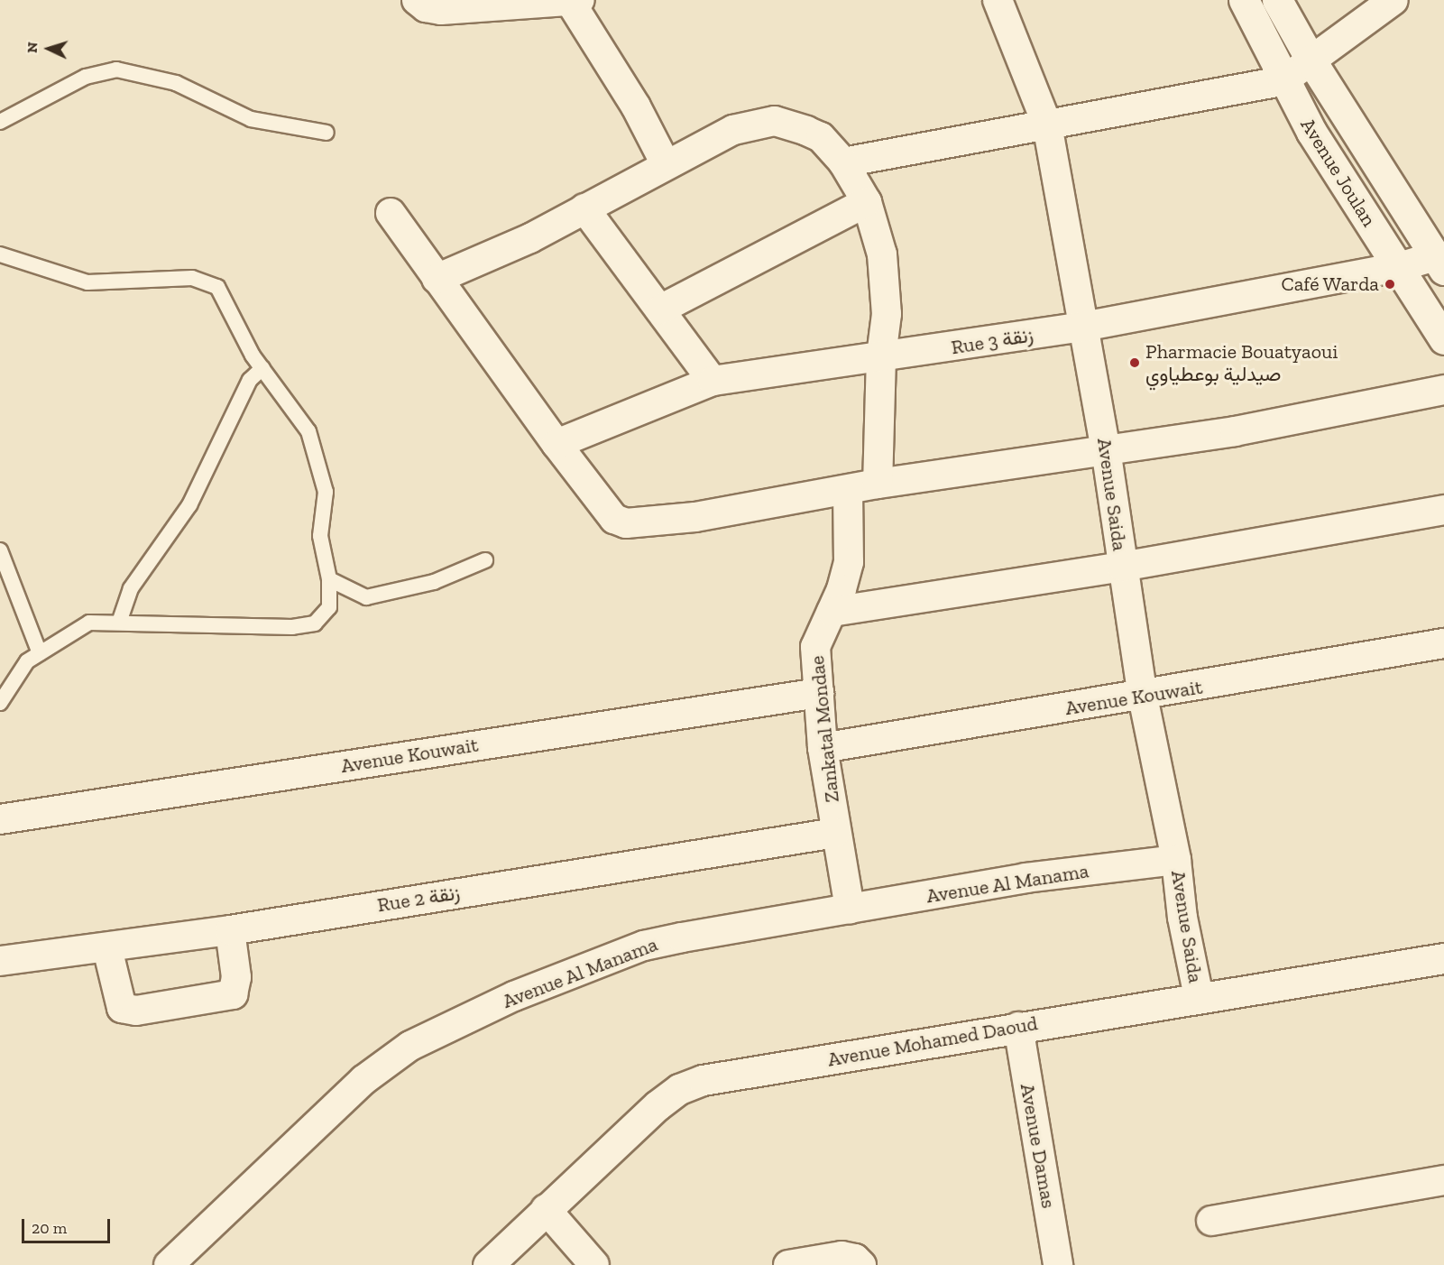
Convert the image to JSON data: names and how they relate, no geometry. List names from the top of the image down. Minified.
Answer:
{"streets":{"street":["Avenue Joulan","Rue 3 زنقة","Avenue Saida","Avenue Kouwait","Zankatal Mondae","Avenue Al Manama","Rue 2 زنقة","Avenue Mohamed Daoud","Avenue Damas"]},"crossings":[["Avenue Joulan","Rue 3 زنقة"],["Rue 3 زنقة","Avenue Saida"],["Avenue Saida","Avenue Kouwait"],["Avenue Saida","Avenue Al Manama"],["Avenue Saida","Avenue Mohamed Daoud"],["Avenue Kouwait","Zankatal Mondae"],["Zankatal Mondae","Avenue Al Manama"],["Zankatal Mondae","Rue 2 زنقة"],["Avenue Mohamed Daoud","Avenue Damas"]],"places":["Café Warda","Pharmacie Bouatyaoui صيدلية بوعطياوي"],"scale_bar":"20 m","north":"left"}
